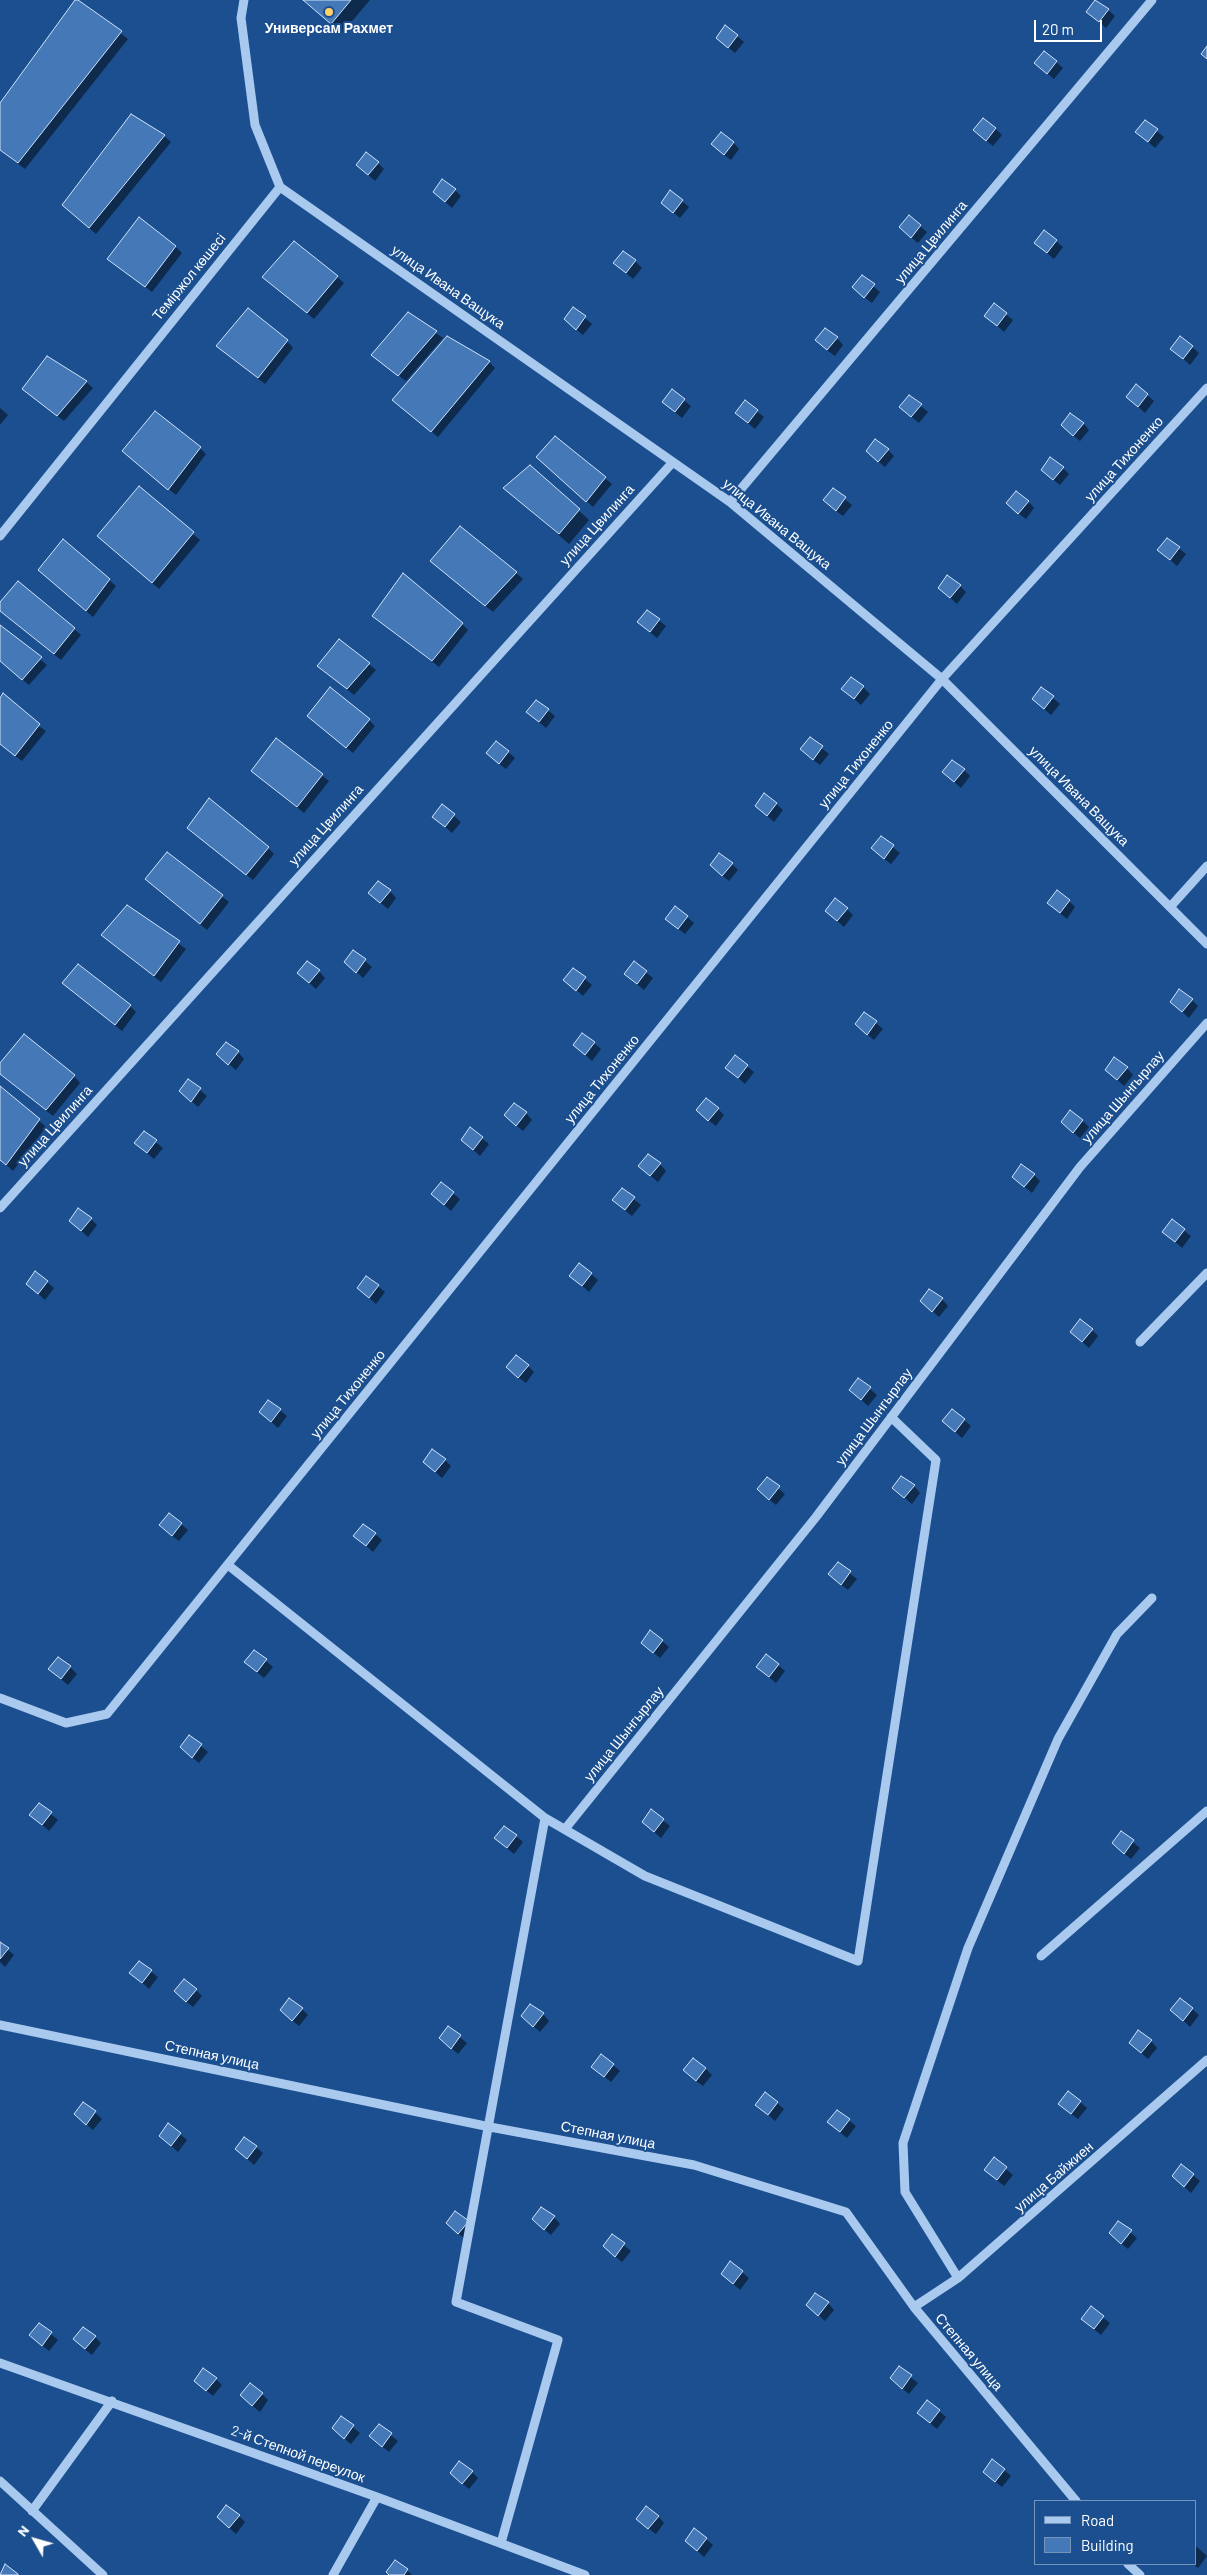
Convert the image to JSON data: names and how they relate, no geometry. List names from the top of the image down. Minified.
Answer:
{"streets":{"street":["улица Цвилинга","Теміржол көшесі","улица Ивана Ващука","улица Тихоненко","улица Шынгырлау","Степная улица","улица Байжиен","2-й Степной переулок"]},"crossings":[["улица Цвилинга","улица Ивана Ващука"],["Теміржол көшесі","улица Ивана Ващука"],["улица Ивана Ващука","улица Тихоненко"],["Степная улица","улица Байжиен"]],"places":["Универсам Рахмет"],"legend":["Road","Building"],"scale_bar":"20 m","north":"top left"}
